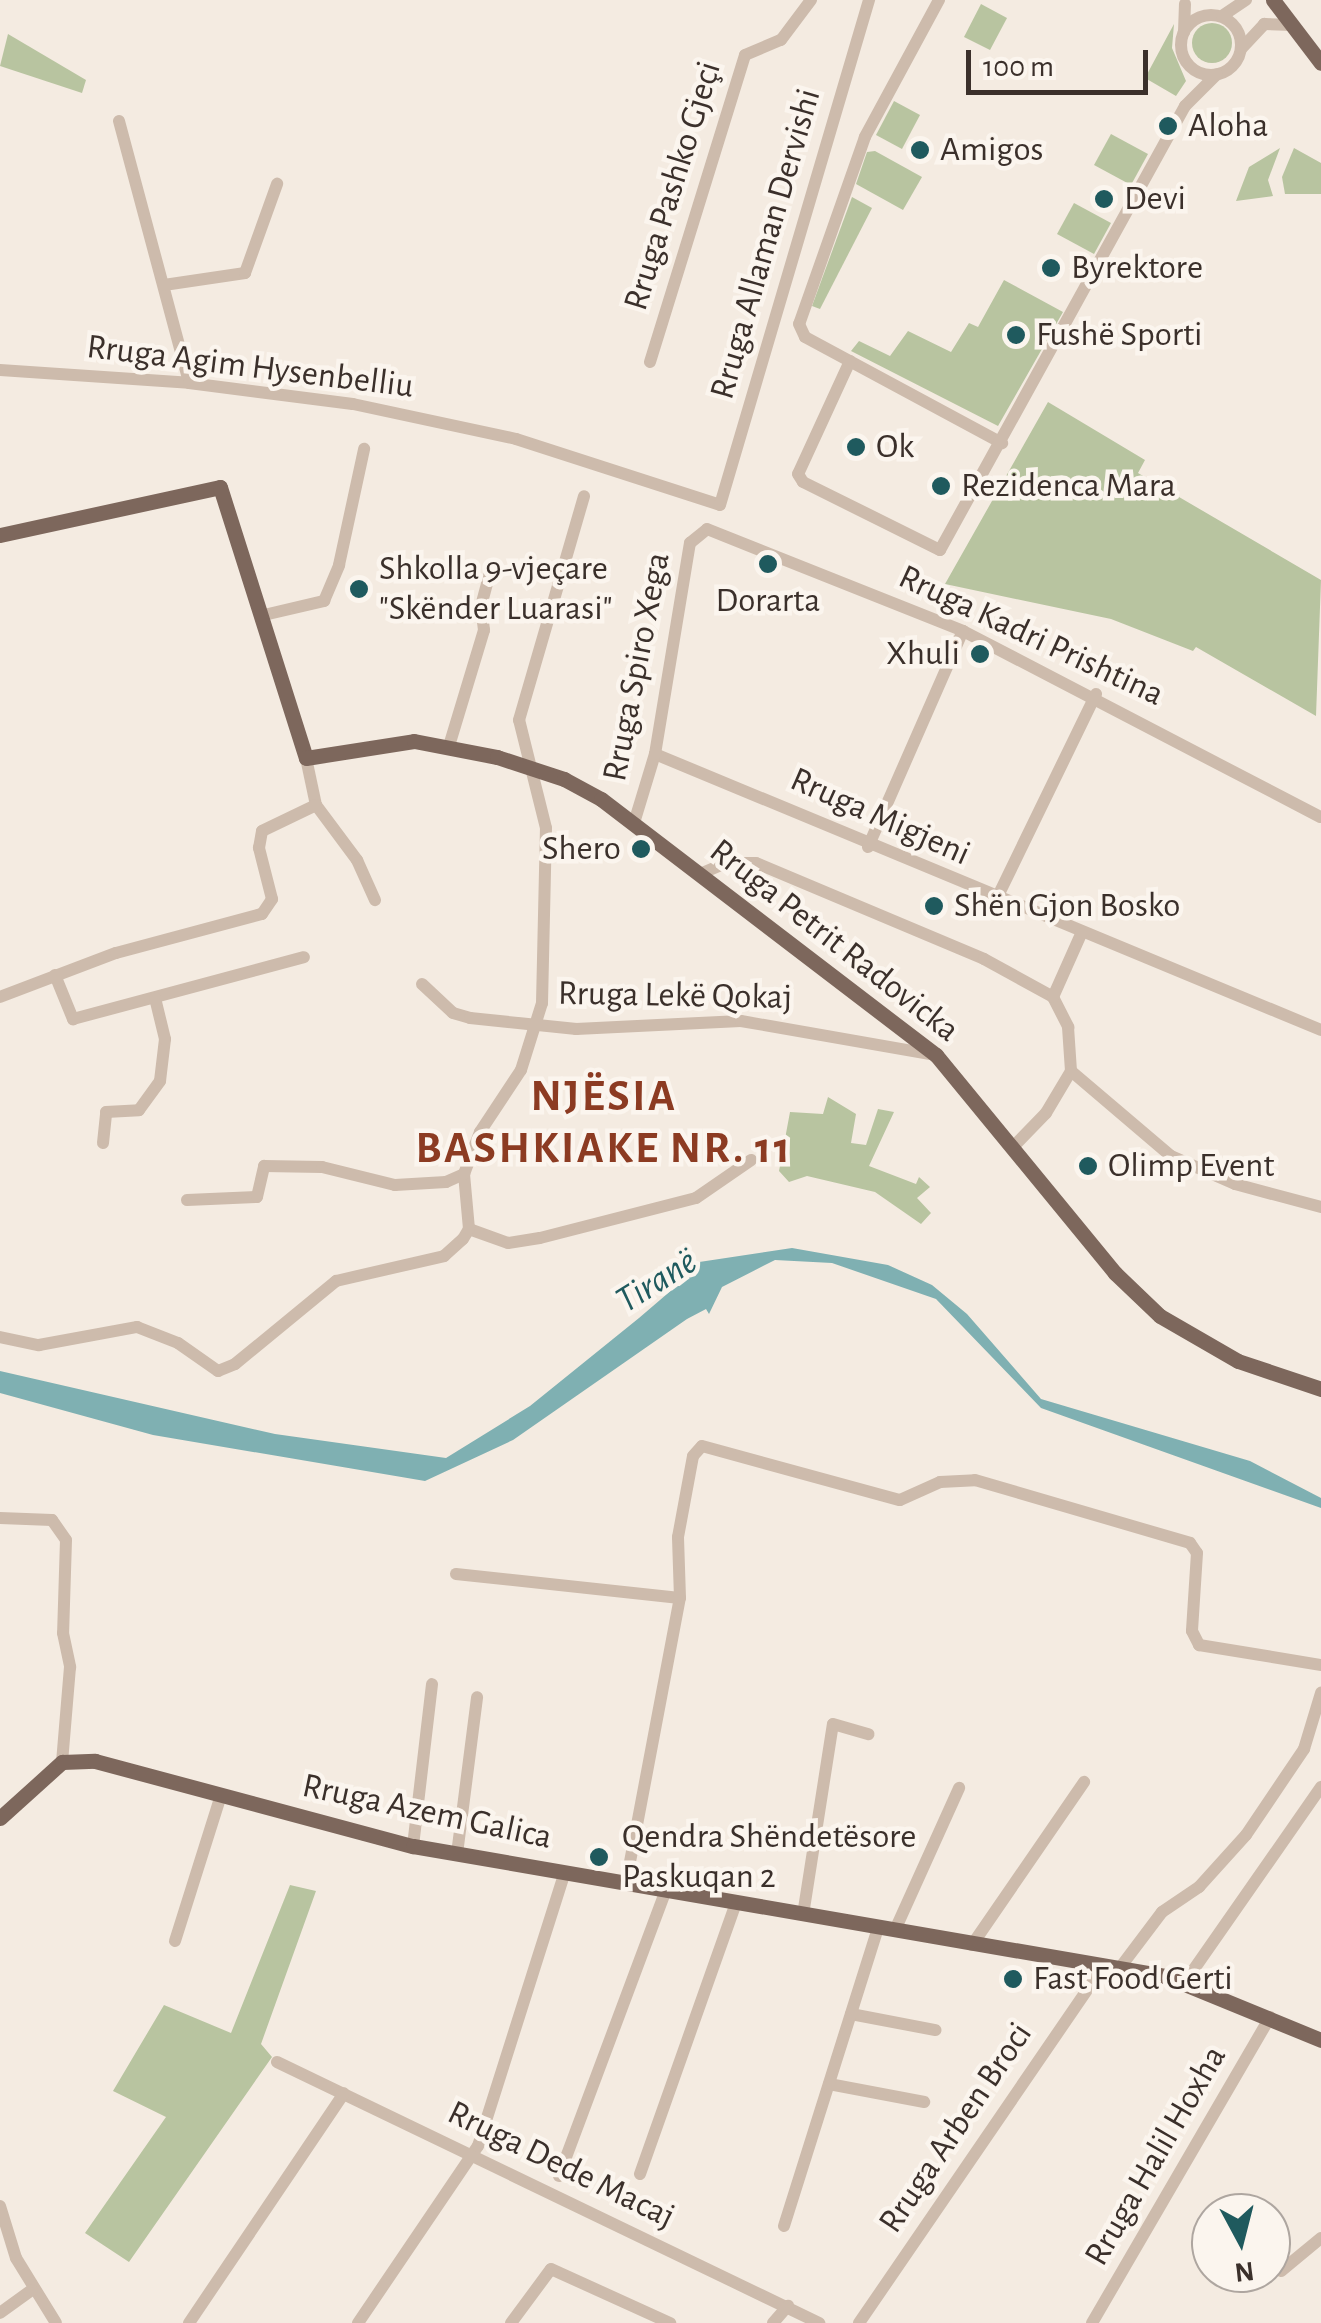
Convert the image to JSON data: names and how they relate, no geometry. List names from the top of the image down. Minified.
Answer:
{"streets":{"main road":["Rruga Petrit Radovicka","Rruga Azem Galica"],"street":["Rruga Pashko Gjeçi","Rruga Allaman Dervishi","Rruga Agim Hysenbelliu","Rruga Kadri Prishtina","Rruga Spiro Xega","Rruga Migjeni","Rruga Lekë Qokaj","Rruga Arben Broci","Rruga Halil Hoxha","Rruga Dede Macaj"]},"crossings":[["Rruga Allaman Dervishi","Rruga Agim Hysenbelliu"],["Rruga Kadri Prishtina","Rruga Spiro Xega"],["Rruga Spiro Xega","Rruga Migjeni"],["Rruga Spiro Xega","Rruga Petrit Radovicka"],["Rruga Petrit Radovicka","Rruga Lekë Qokaj"],["Rruga Azem Galica","Rruga Arben Broci"],["Rruga Azem Galica","Rruga Halil Hoxha"]],"districts":["NJËSIA BASHKIAKE NR. 11"],"water":["Tiranë"],"places":["Aloha","Amigos","Devi","Byrektore","Fushë Sporti","Ok","Rezidenca Mara","Dorarta","Shkolla 9-vjeçare \"Skënder Luarasi\"","Xhuli","Shero","Shën Gjon Bosko","Olimp Event","Qendra Shëndetësore Paskuqan 2","Fast Food Gerti"],"scale_bar":"100 m","north":"bottom"}
